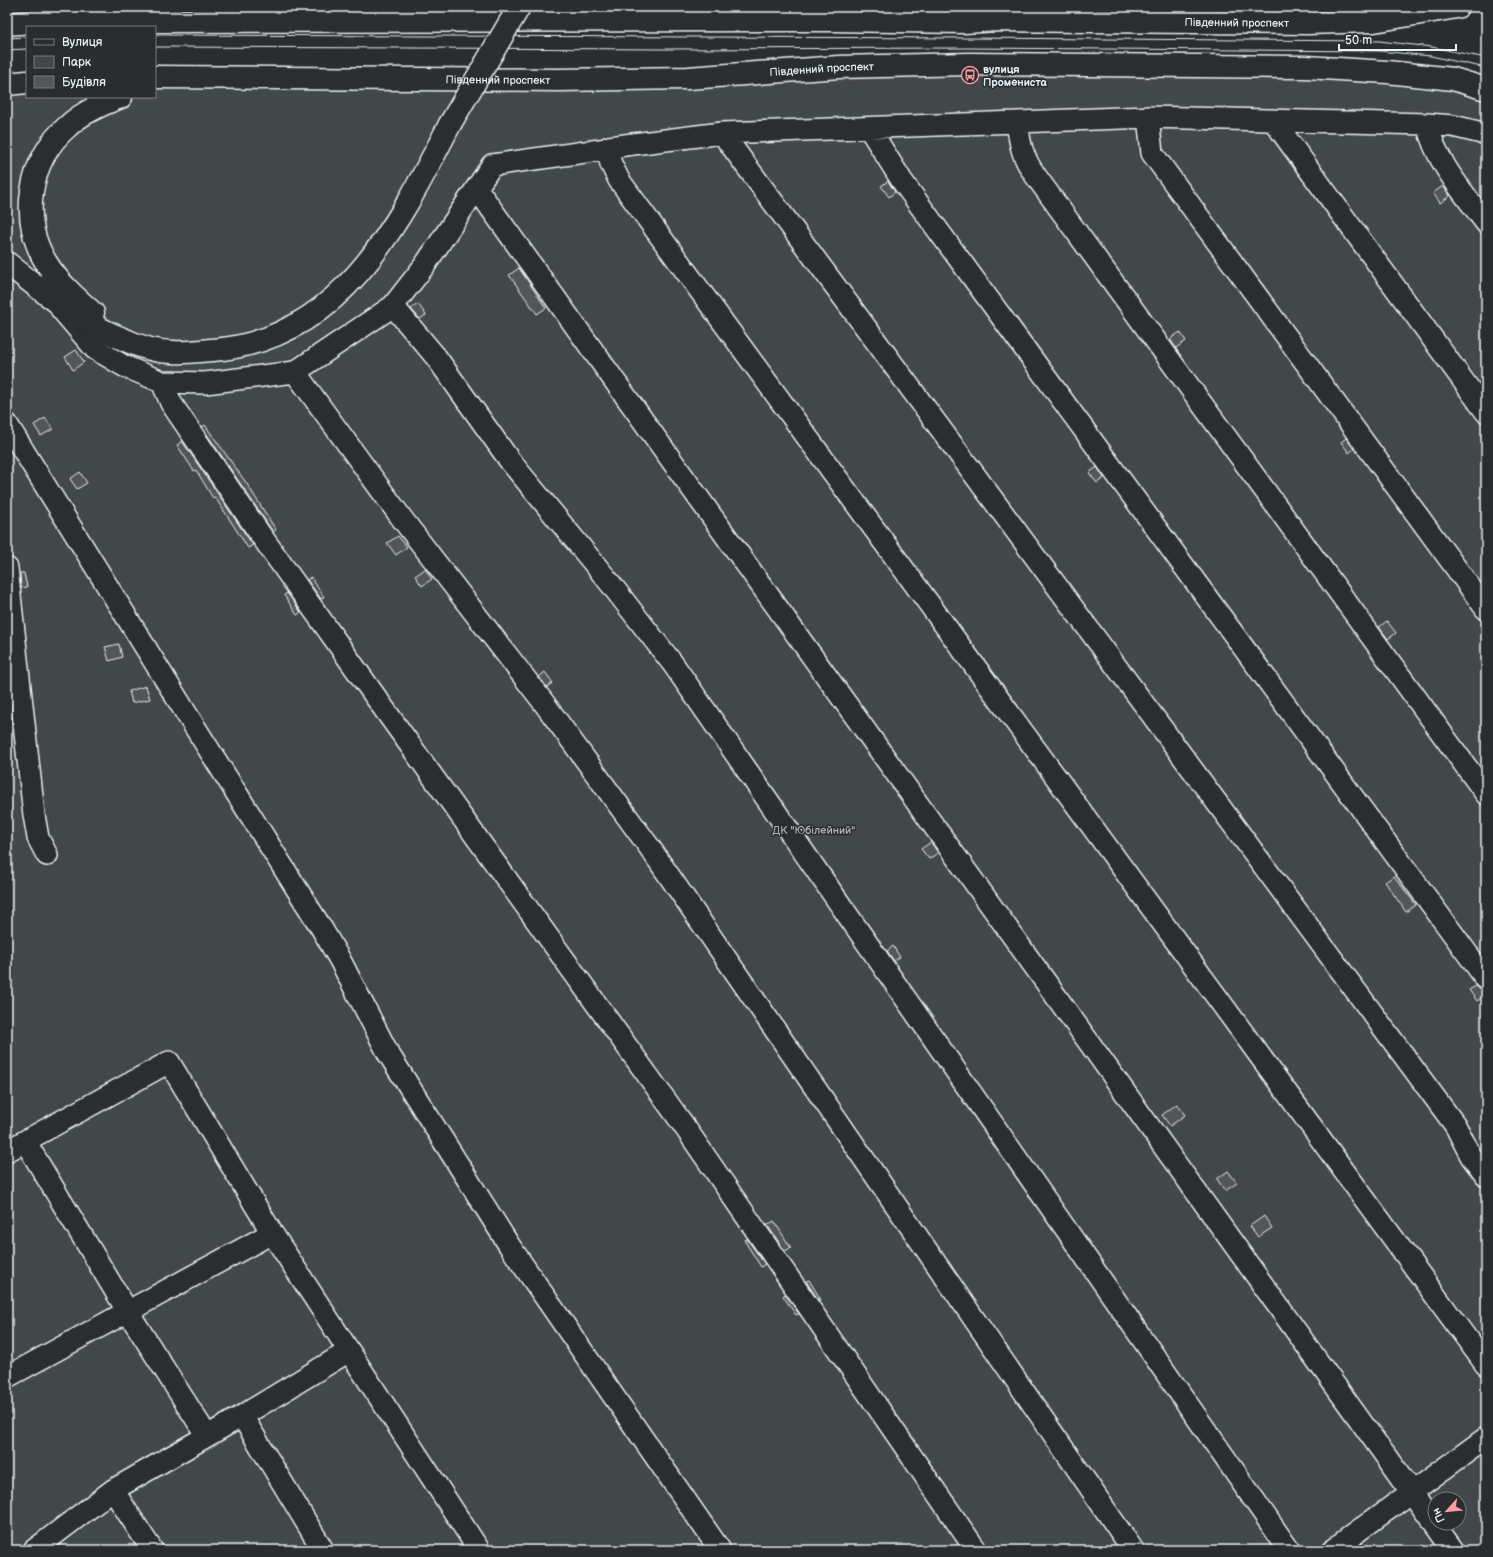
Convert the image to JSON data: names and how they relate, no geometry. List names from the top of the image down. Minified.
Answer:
{"streets":{"main road":["Південний проспект"]},"parks":["ДК \"Юбілейний\""],"places":{"bus stop":["вулиця Промениста"]},"legend":["Вулиця","Парк","Будівля"],"scale_bar":"50 m","north":"bottom left"}
